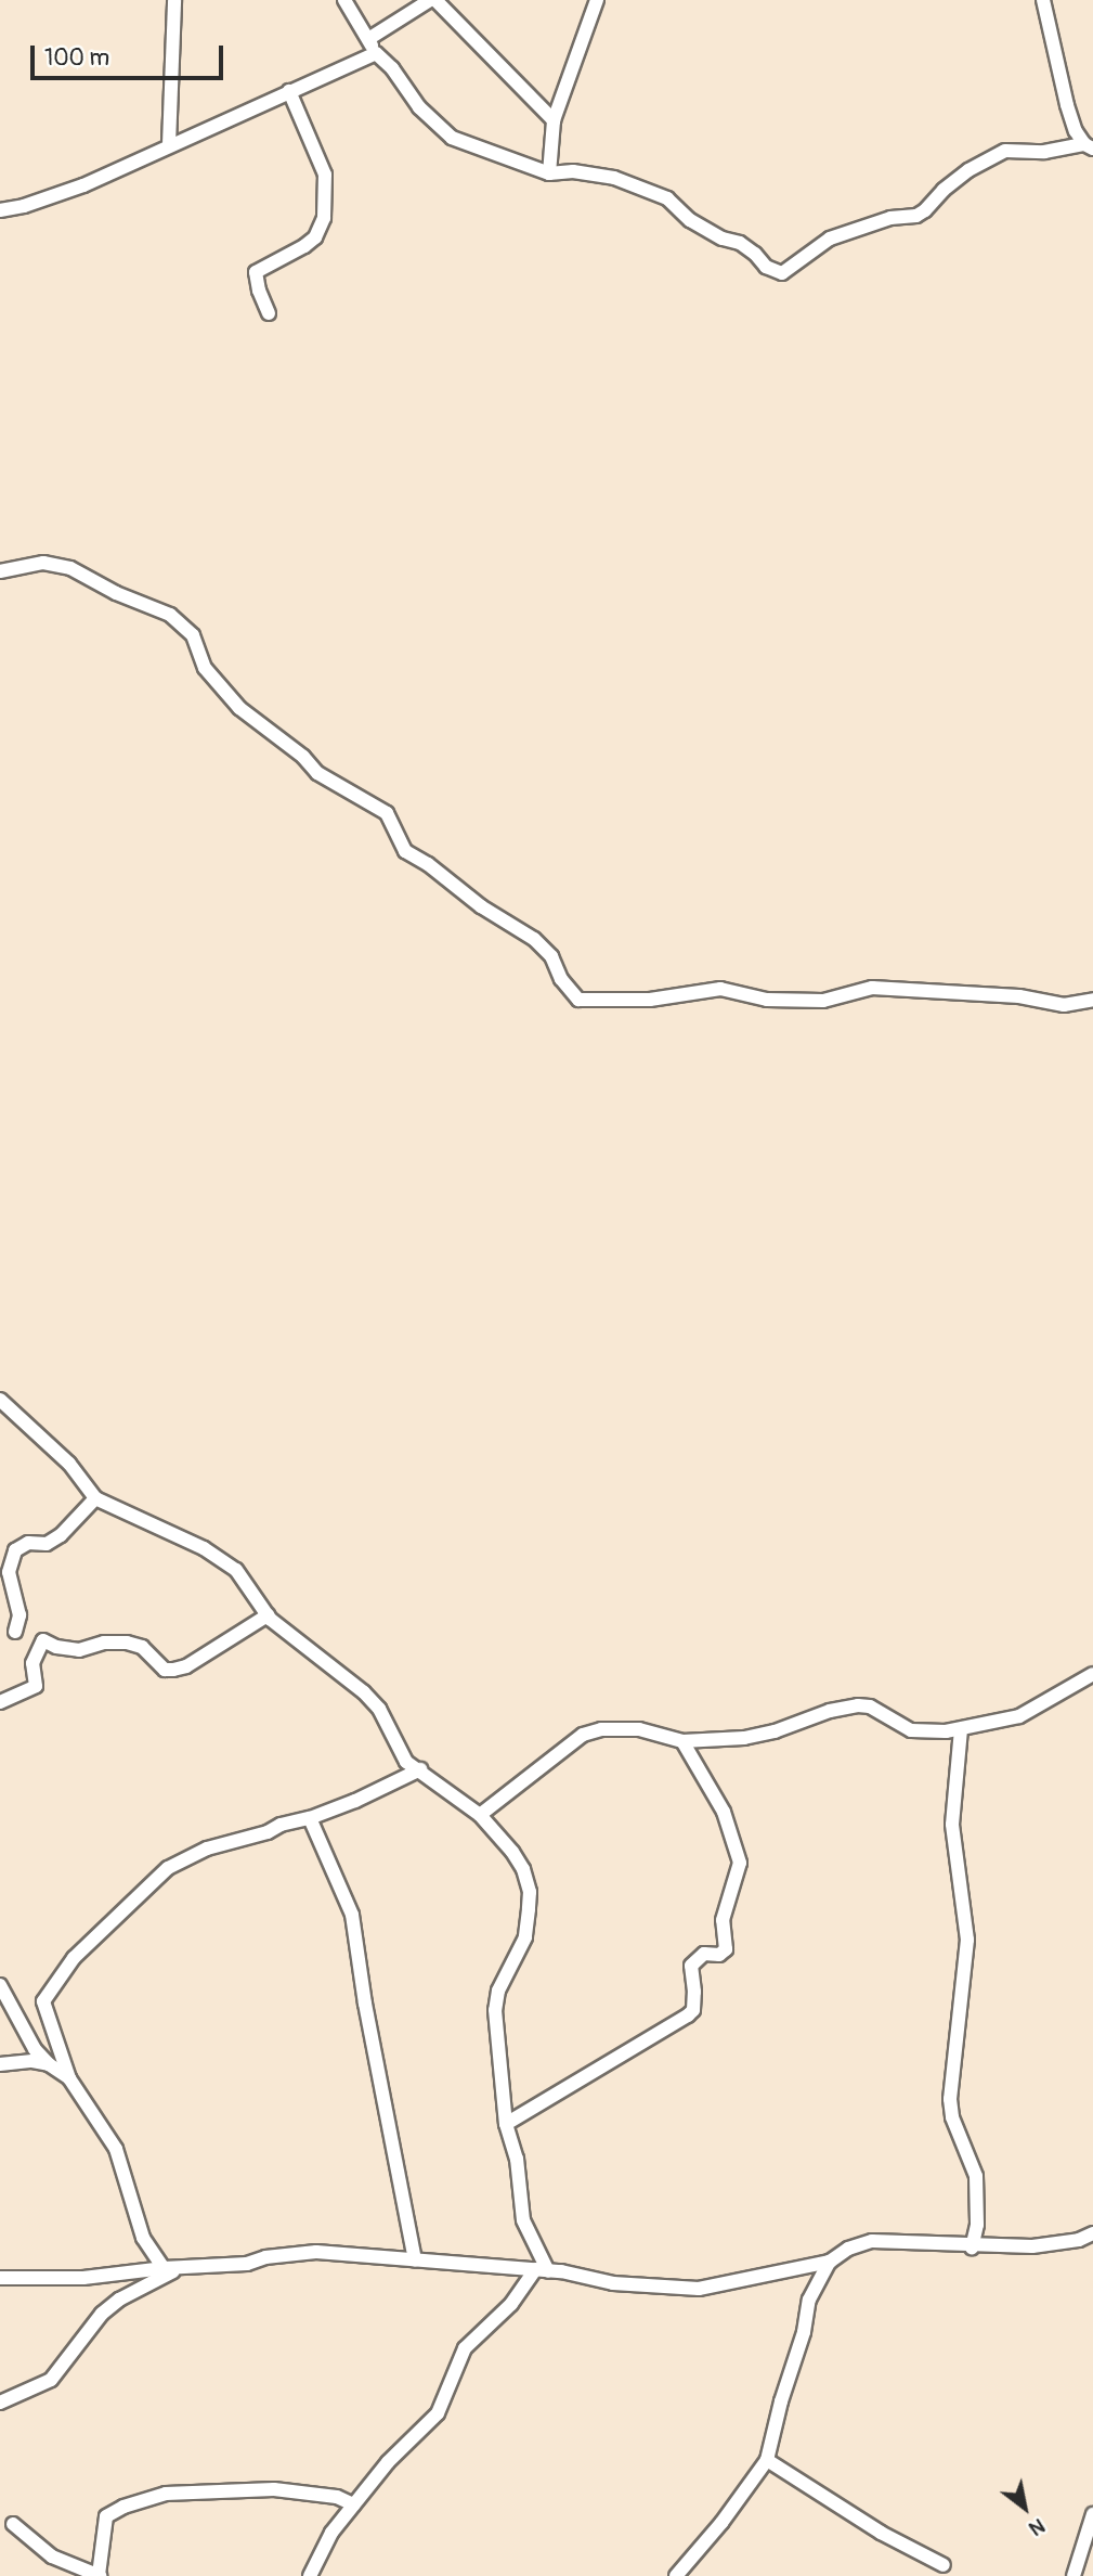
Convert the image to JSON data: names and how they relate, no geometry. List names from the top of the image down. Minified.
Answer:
{"scale_bar":"100 m","north":"bottom right"}
